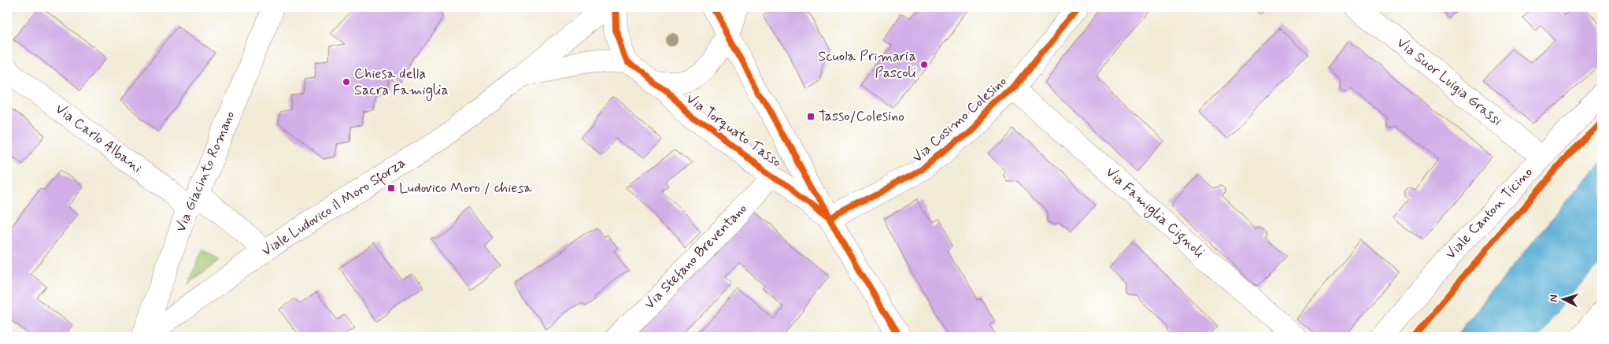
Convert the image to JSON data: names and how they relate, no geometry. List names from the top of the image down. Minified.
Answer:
{"streets":{"street":["Via Suor Luigia Grassi","Via Cosimo Colesino","Via Torquato Tasso","Via Carlo Albani","Via Giacinto Romano","Viale Ludovico il Moro Sforza","Via Famiglia Cignoli","Viale Canton Ticino","Via Stefano Breventano"]},"crossings":[["Via Suor Luigia Grassi","Viale Canton Ticino"],["Via Cosimo Colesino","Via Torquato Tasso"],["Via Cosimo Colesino","Via Famiglia Cignoli"],["Via Torquato Tasso","Viale Ludovico il Moro Sforza"],["Via Torquato Tasso","Via Stefano Breventano"],["Via Carlo Albani","Via Giacinto Romano"],["Via Carlo Albani","Viale Ludovico il Moro Sforza"],["Via Giacinto Romano","Viale Ludovico il Moro Sforza"]],"places":{"other":["Scuola Primaria Pascoli","Chiesa della Sacra Famiglia"],"transit":["Tasso/Colesino","Ludovico Moro / chiesa"]},"north":"left"}
